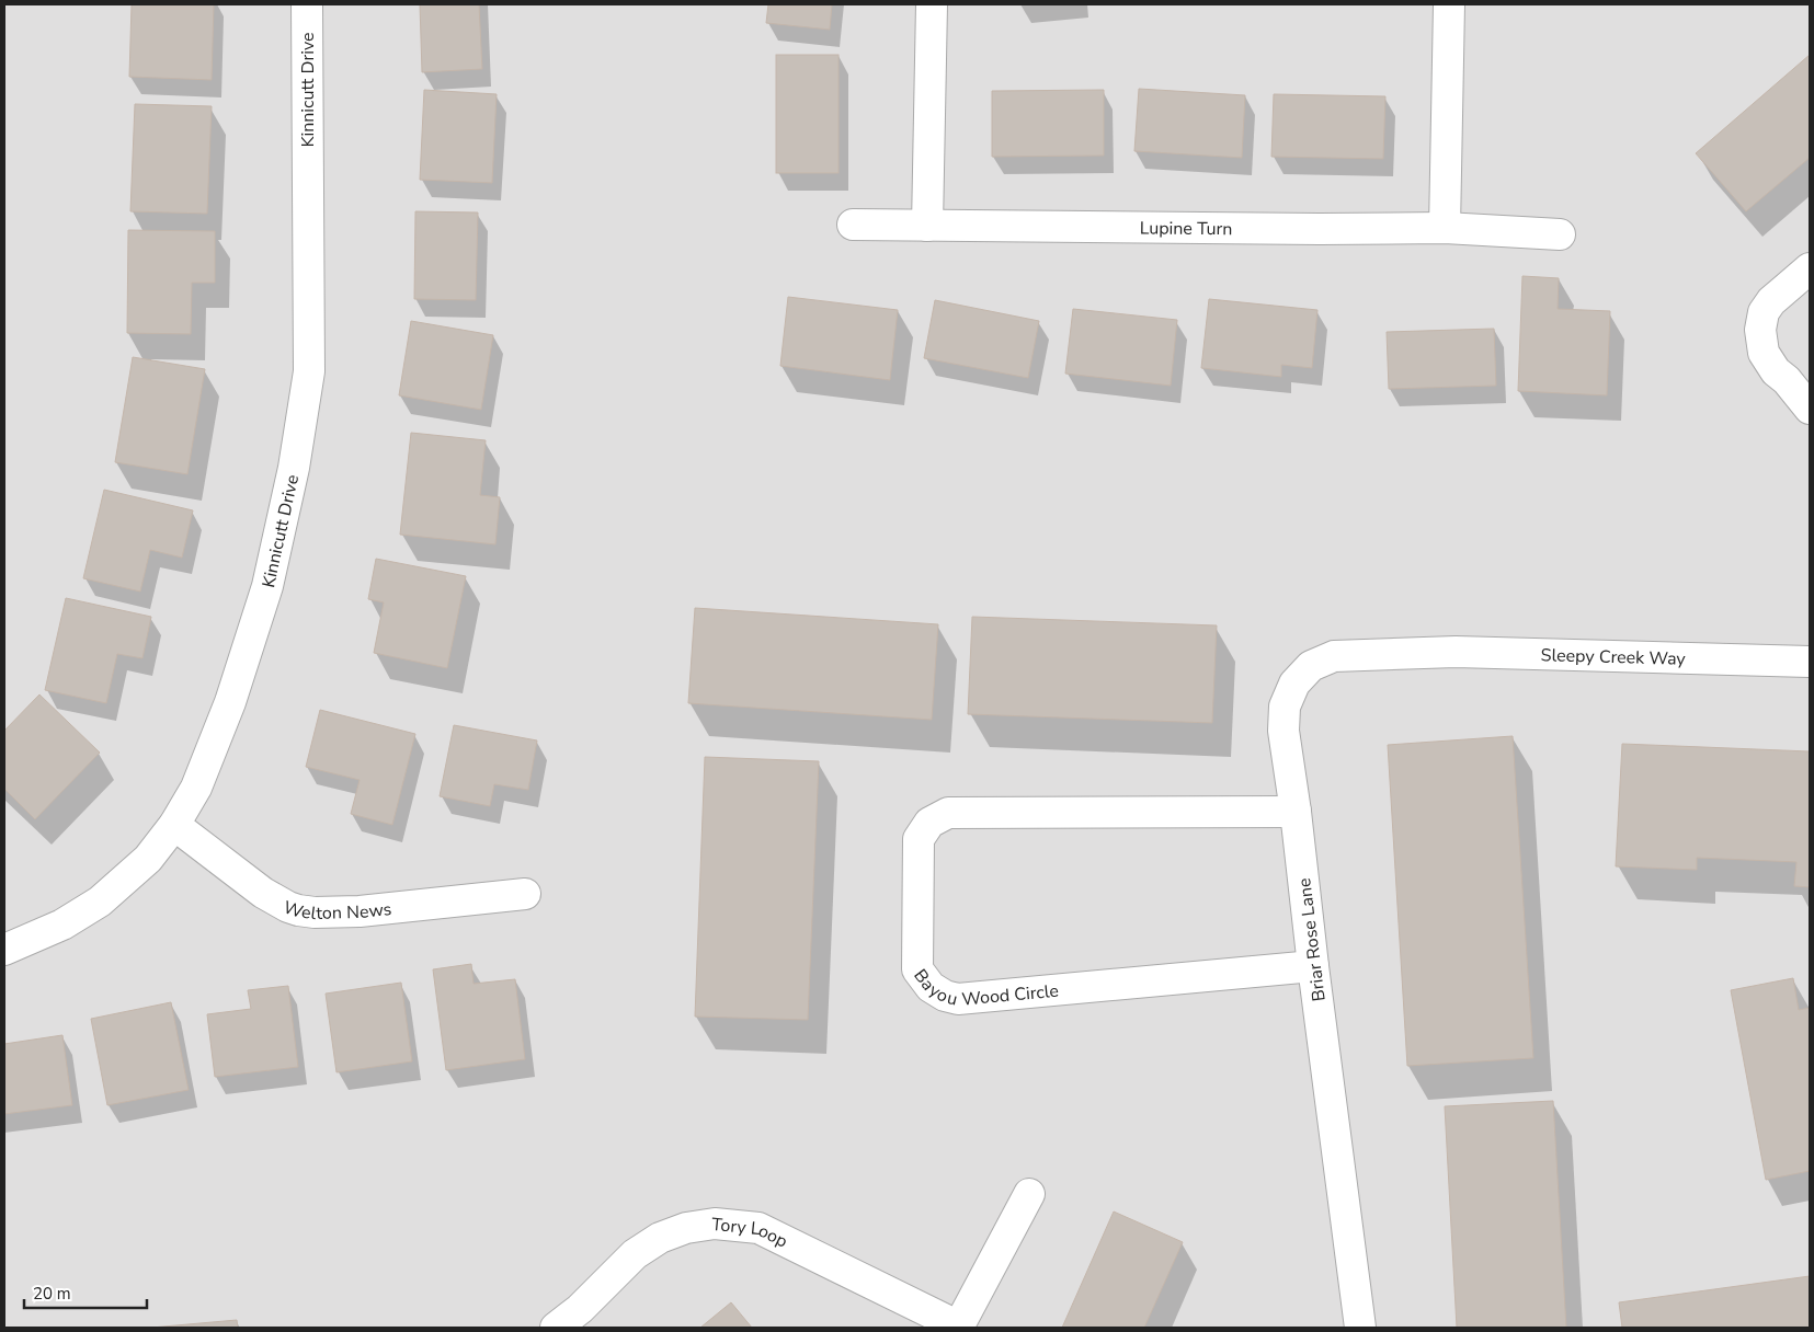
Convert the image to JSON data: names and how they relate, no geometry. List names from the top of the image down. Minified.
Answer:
{"streets":{"street":["Kinnicutt Drive","Lupine Turn","Sleepy Creek Way","Welton News","Briar Rose Lane","Bayou Wood Circle","Tory Loop"]},"crossings":[["Kinnicutt Drive","Welton News"],["Sleepy Creek Way","Briar Rose Lane"],["Briar Rose Lane","Bayou Wood Circle"]],"scale_bar":"20 m"}
